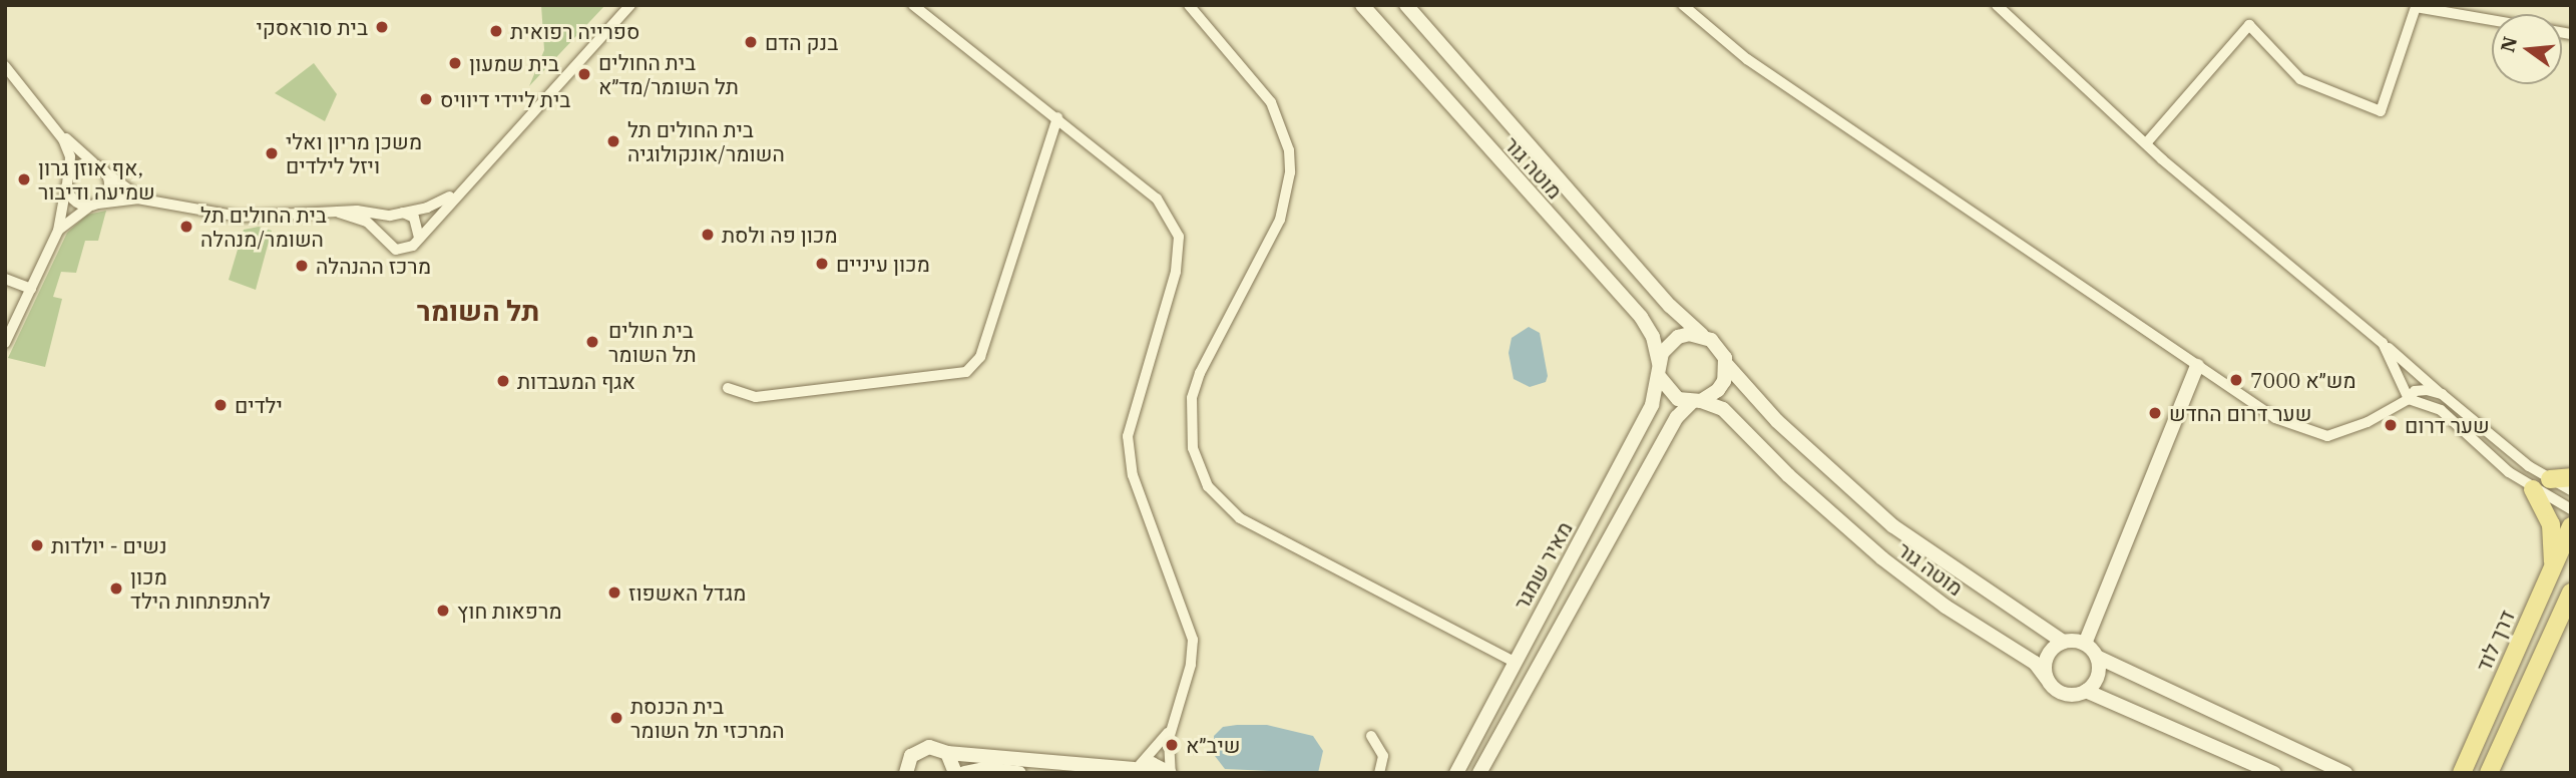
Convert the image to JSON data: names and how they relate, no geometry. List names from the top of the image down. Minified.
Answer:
{"streets":{"main road":["דרך לוד"],"street":["מוטה גור","מאיר שמגר"]},"crossings":[["מוטה גור","מאיר שמגר"]],"districts":["תל השומר"],"places":["בית סוראסקי","ספרייה רפואית","בנק הדם","בית שמעון","בית החולים תל השומר/מד״א","בית ליידי דיוויס","בית החולים תל השומר/אונקולוגיה","משכן מריון ואלי ויזל לילדים","אף אוזן גרון, שמיעה ודיבור","בית החולים תל השומר/מנהלה","מכון פה ולסת","מכון עיניים","מרכז ההנהלה","בית חולים תל השומר","מש״א 7000","אגף המעבדות","ילדים","שער דרום החדש","שער דרום","נשים - יולדות","מכון להתפתחות הילד","מגדל האשפוז","מרפאות חוץ","בית הכנסת המרכזי תל השומר","שיב״א"],"north":"left"}
